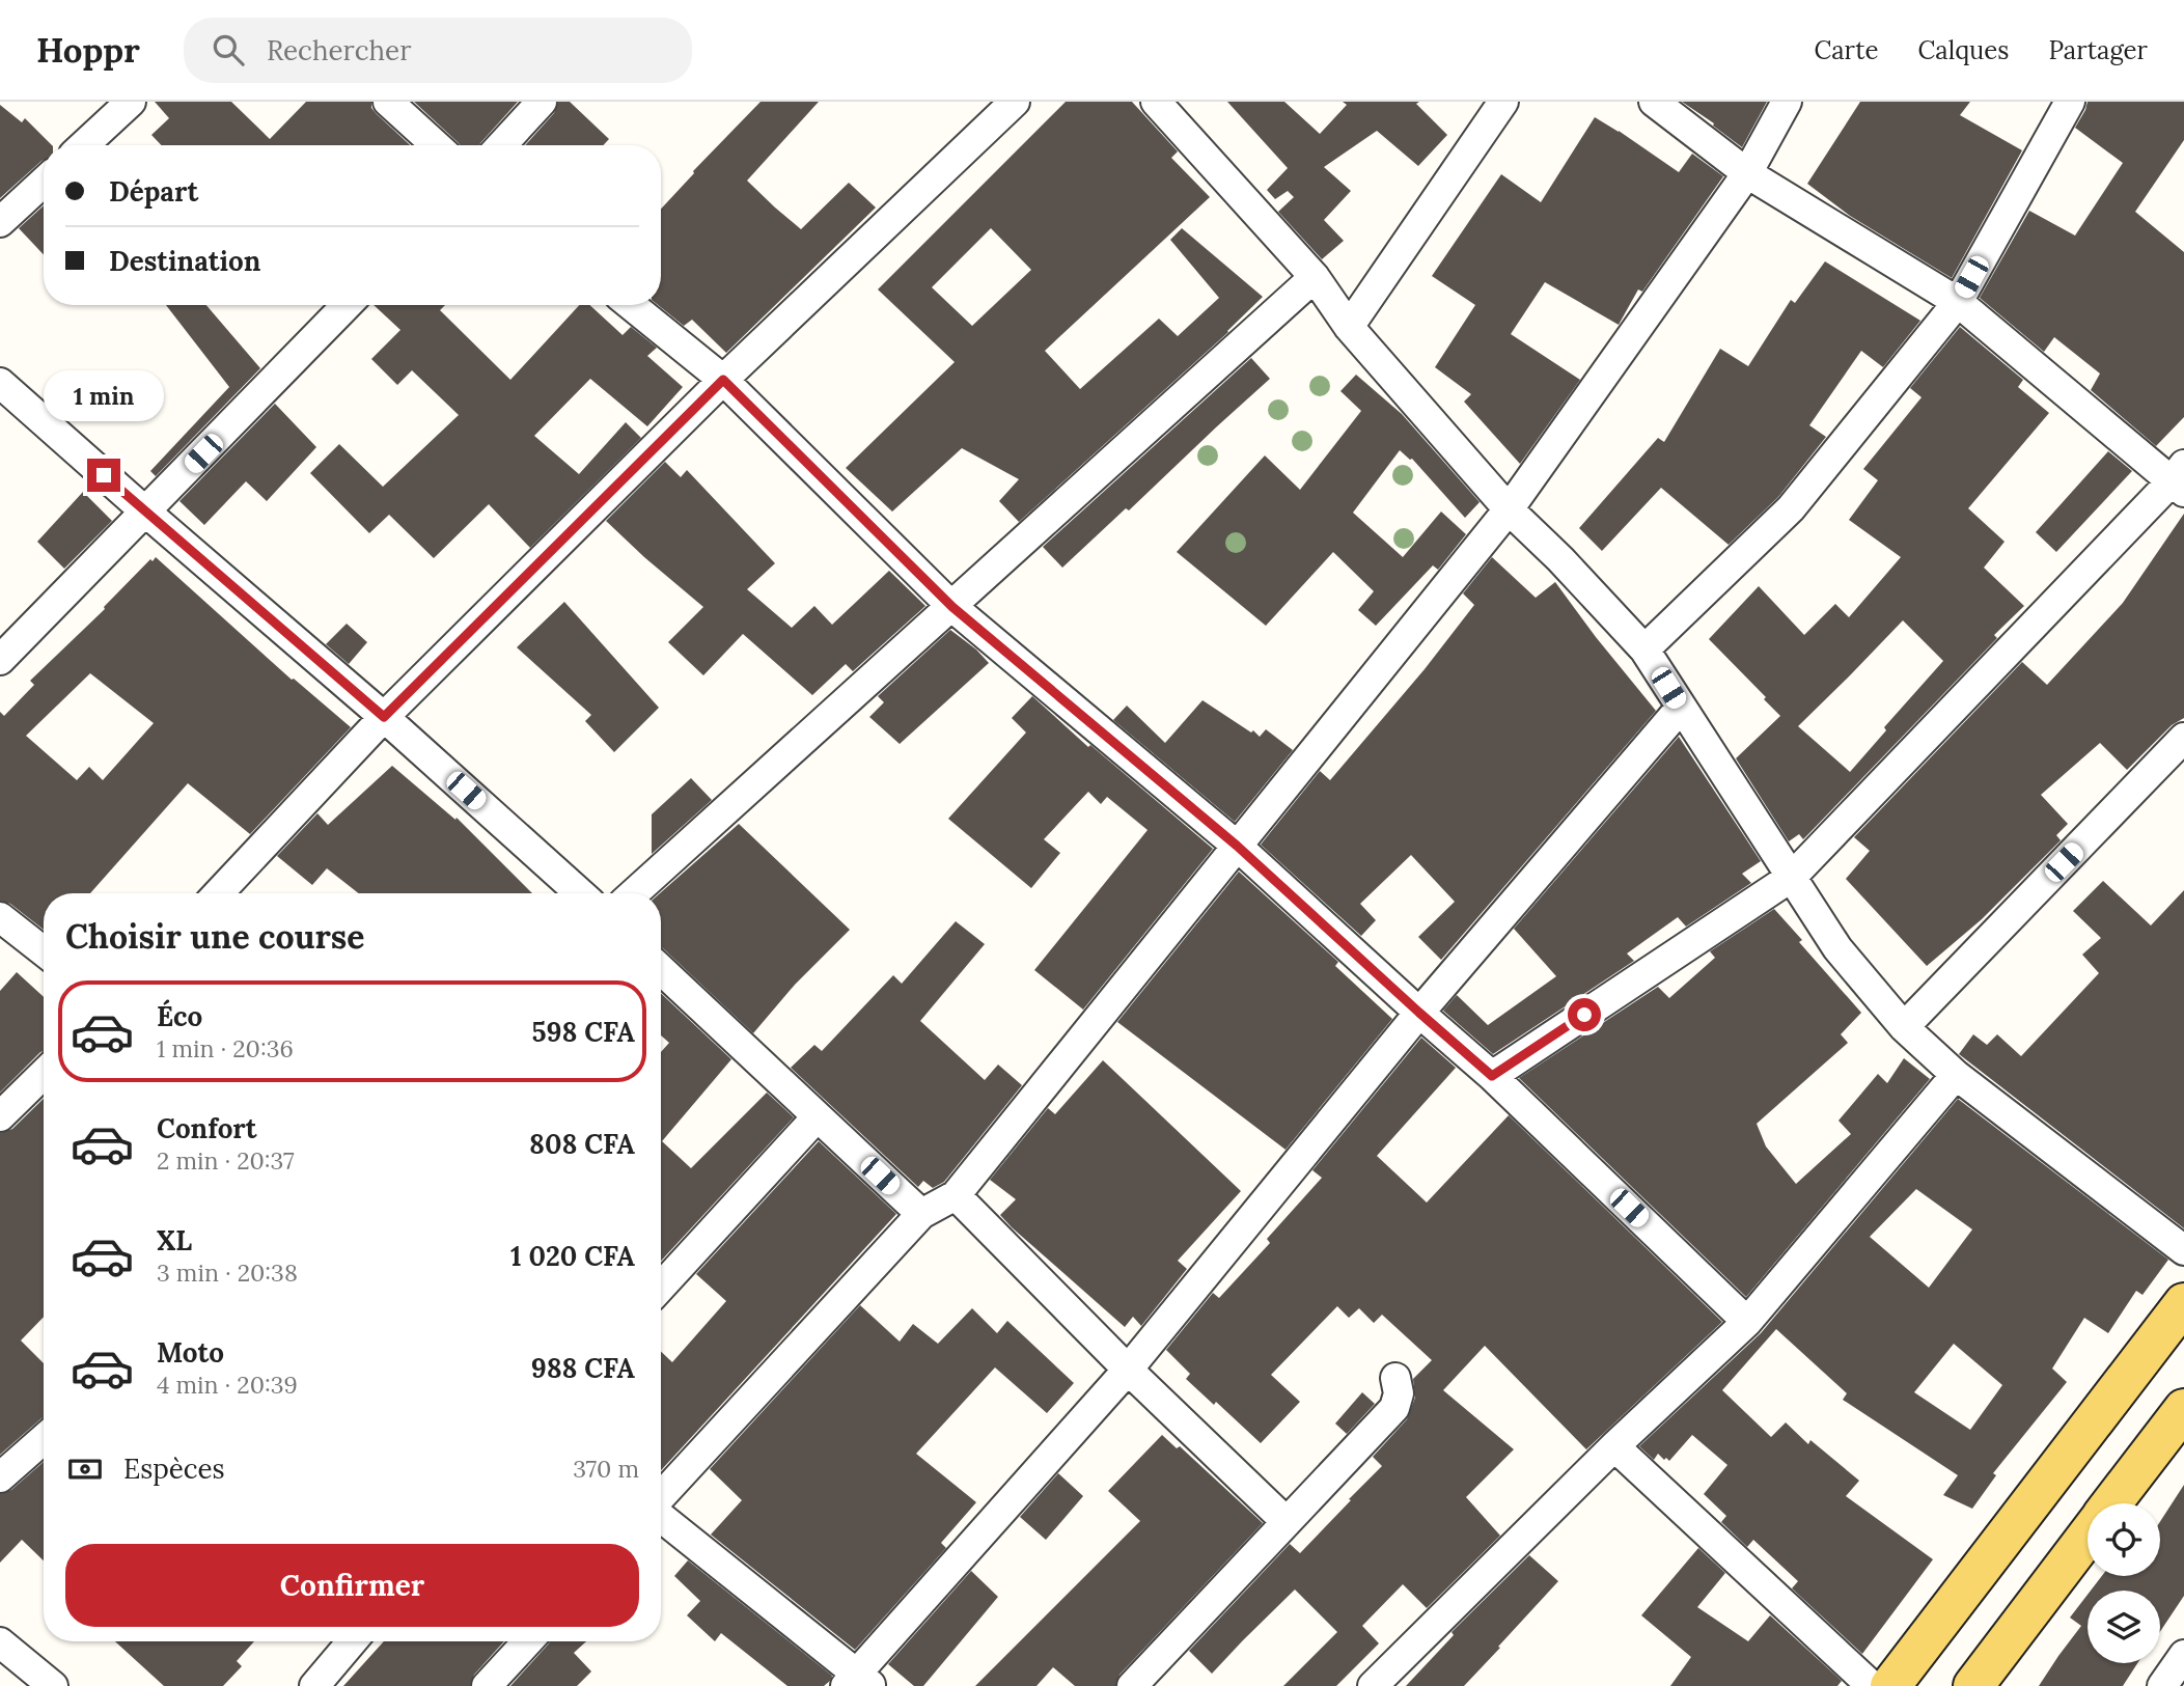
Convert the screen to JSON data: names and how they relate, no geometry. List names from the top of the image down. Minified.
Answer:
{"page":{"header":"Hoppr","search":"Rechercher","nav":["Carte","Calques","Partager"],"banner":["Départ","Destination"],"bubble":"1 min","heading":"Choisir une course","list":[{"name":"Éco","note":"1 min · 20:36","value":"598 CFA"},{"name":"Confort","note":"2 min · 20:37","value":"808 CFA"},{"name":"XL","note":"3 min · 20:38","value":"1 020 CFA"},{"name":"Moto","note":"4 min · 20:39","value":"988 CFA"}],"pay":["Espèces","370 m"],"buttons":"Confirmer"}}
